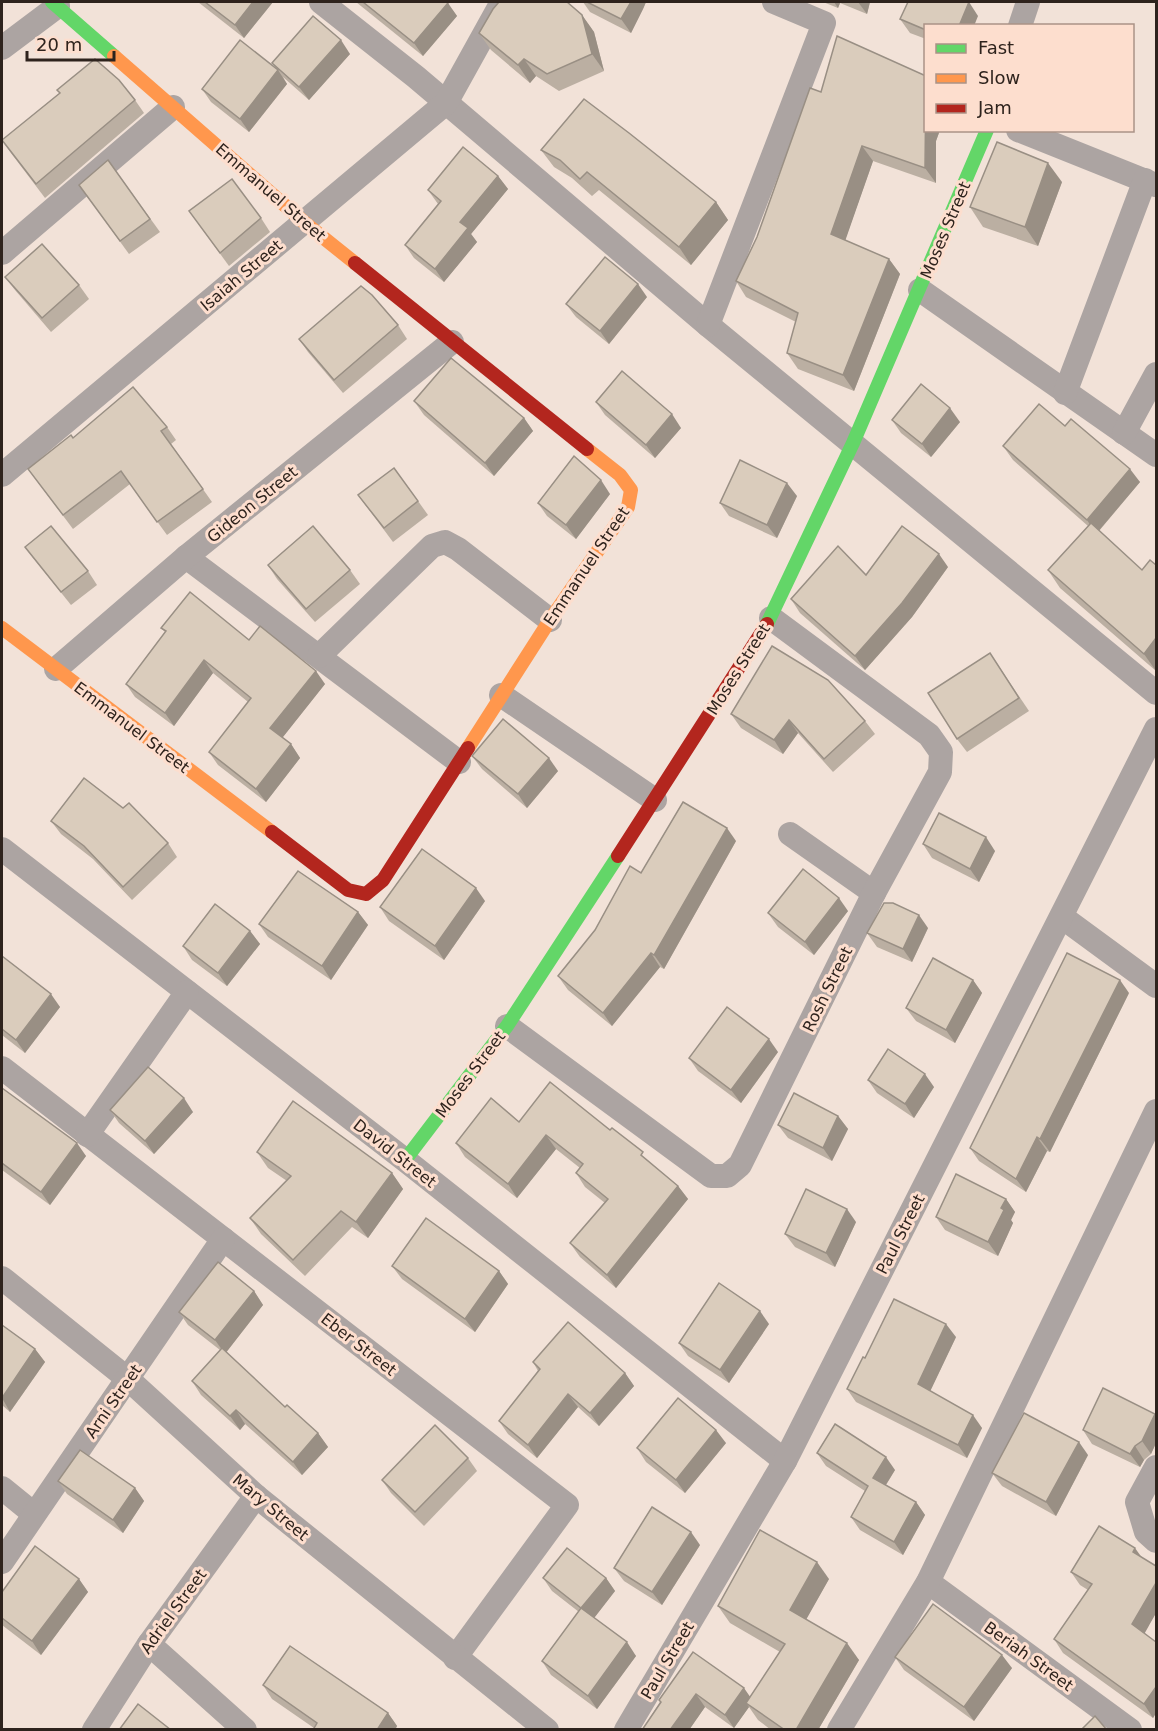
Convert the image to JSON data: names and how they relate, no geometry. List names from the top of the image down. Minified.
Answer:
{"streets":{"street":["Emmanuel Street","Moses Street","Isaiah Street","Gideon Street","Rosh Street","David Street","Paul Street","Eber Street","Arni Street","Mary Street","Adriel Street","Beriah Street"]},"crossings":[["Emmanuel Street","Isaiah Street"],["Emmanuel Street","Gideon Street"],["Moses Street","Rosh Street"],["Moses Street","David Street"],["David Street","Paul Street"],["Eber Street","Arni Street"],["Eber Street","Mary Street"],["Arni Street","Mary Street"],["Mary Street","Adriel Street"]],"legend":["Fast","Slow","Jam"],"scale_bar":"20 m"}
